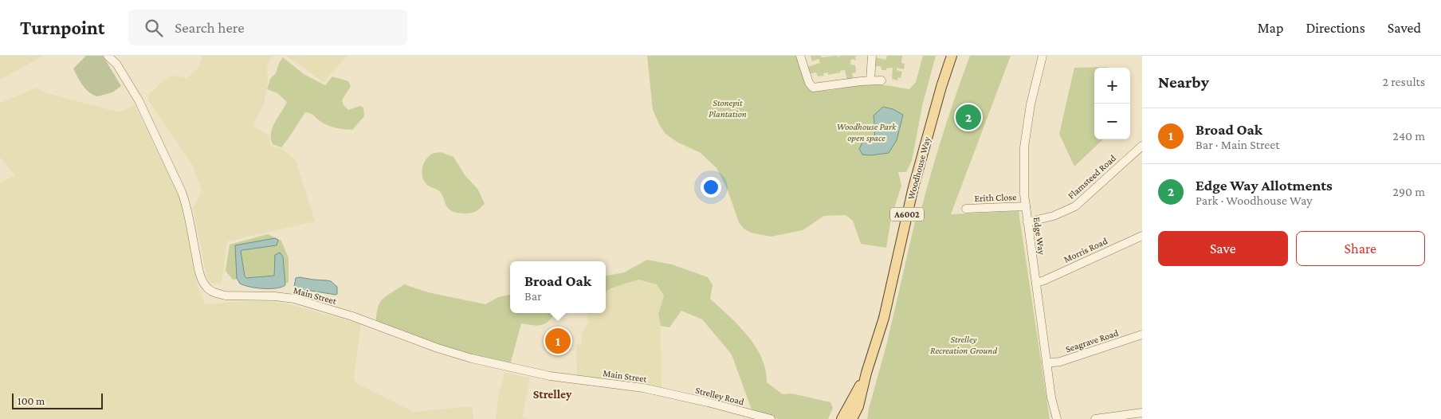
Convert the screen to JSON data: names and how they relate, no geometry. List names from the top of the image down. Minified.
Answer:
{"streets":{"main road":["Woodhouse Way","A6002"],"street":["Flamsteed Road","Erith Close","Edge Way","Morris Road","Main Street","Seagrave Road","Strelley Road"]},"crossings":[["Woodhouse Way","A6002"],["Flamsteed Road","Edge Way"],["Erith Close","Edge Way"],["Edge Way","Morris Road"],["Edge Way","Seagrave Road"],["Main Street","Strelley Road"]],"districts":["Strelley"],"parks":["Stonepit Plantation","Woodhouse Park open space","Strelley Recreation Ground"],"scale_bar":"100 m","page":{"header":"Turnpoint","search":"Search here","nav":["Map","Directions","Saved"],"heading":["Nearby","2 results"],"map_buttons":["+","−"],"pins":["2","1"],"list":[{"mark":"1","name":"Broad Oak","note":"Bar · Main Street","value":"240 m"},{"mark":"2","name":"Edge Way Allotments","note":"Park · Woodhouse Way","value":"290 m"}],"buttons":["Save","Share"],"popup":["Broad Oak","Bar"],"scale":"100 m"}}
